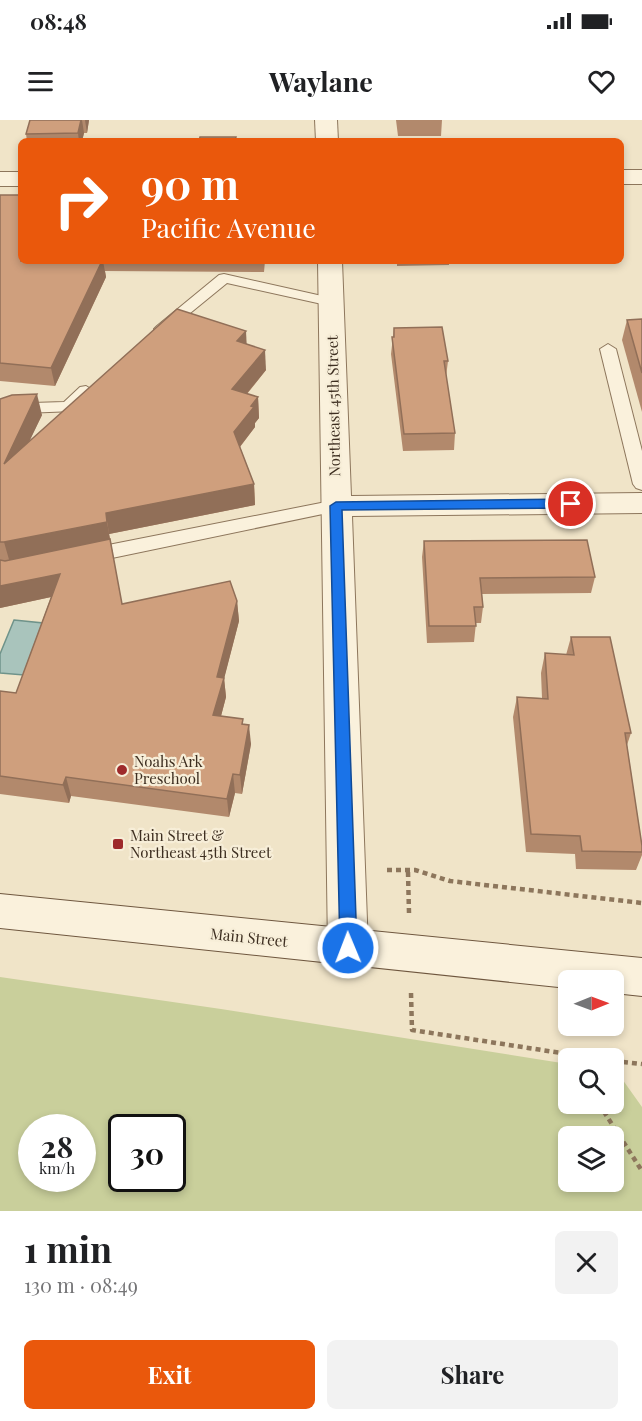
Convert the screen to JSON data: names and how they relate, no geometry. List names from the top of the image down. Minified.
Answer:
{"streets":{"street":["Northeast 45th Street","Main Street"]},"crossings":[["Northeast 45th Street","Main Street"]],"places":{"other":["Noahs Ark Preschool"],"transit":["Main Street & Northeast 45th Street"]},"north":"right","page":{"status":"08:48","header":"Waylane","turn":["90 m","Pacific Avenue"],"speed":"28 km/h","limit":"30","heading":["1 min","130 m · 08:49"],"buttons":["Exit","Share"]}}
